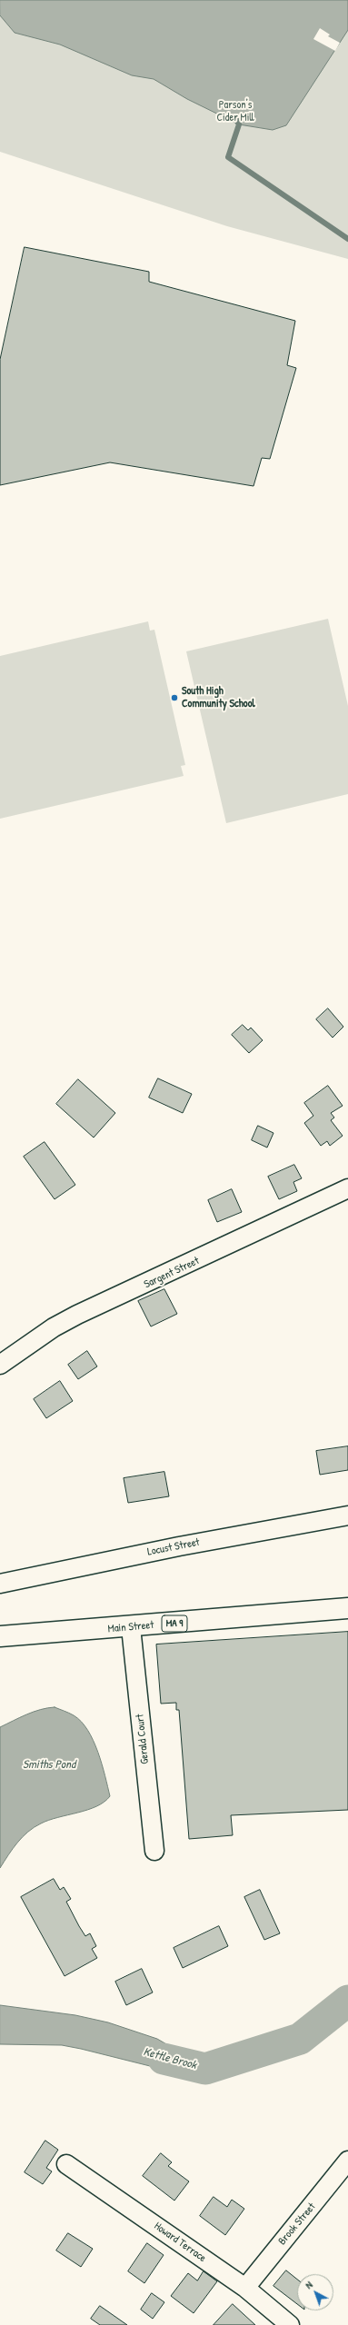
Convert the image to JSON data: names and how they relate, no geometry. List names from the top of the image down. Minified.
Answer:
{"streets":{"highway":["MA 9","Main Street"],"street":["Sargent Street","Locust Street","Gerald Court","Brook Street","Howard Terrace"]},"crossings":[["Main Street","Gerald Court"],["Brook Street","Howard Terrace"]],"water":["Smiths Pond","Kettle Brook"],"parks":["Parson's Cider Mill"],"places":["South High Community School"],"north":"top left"}
